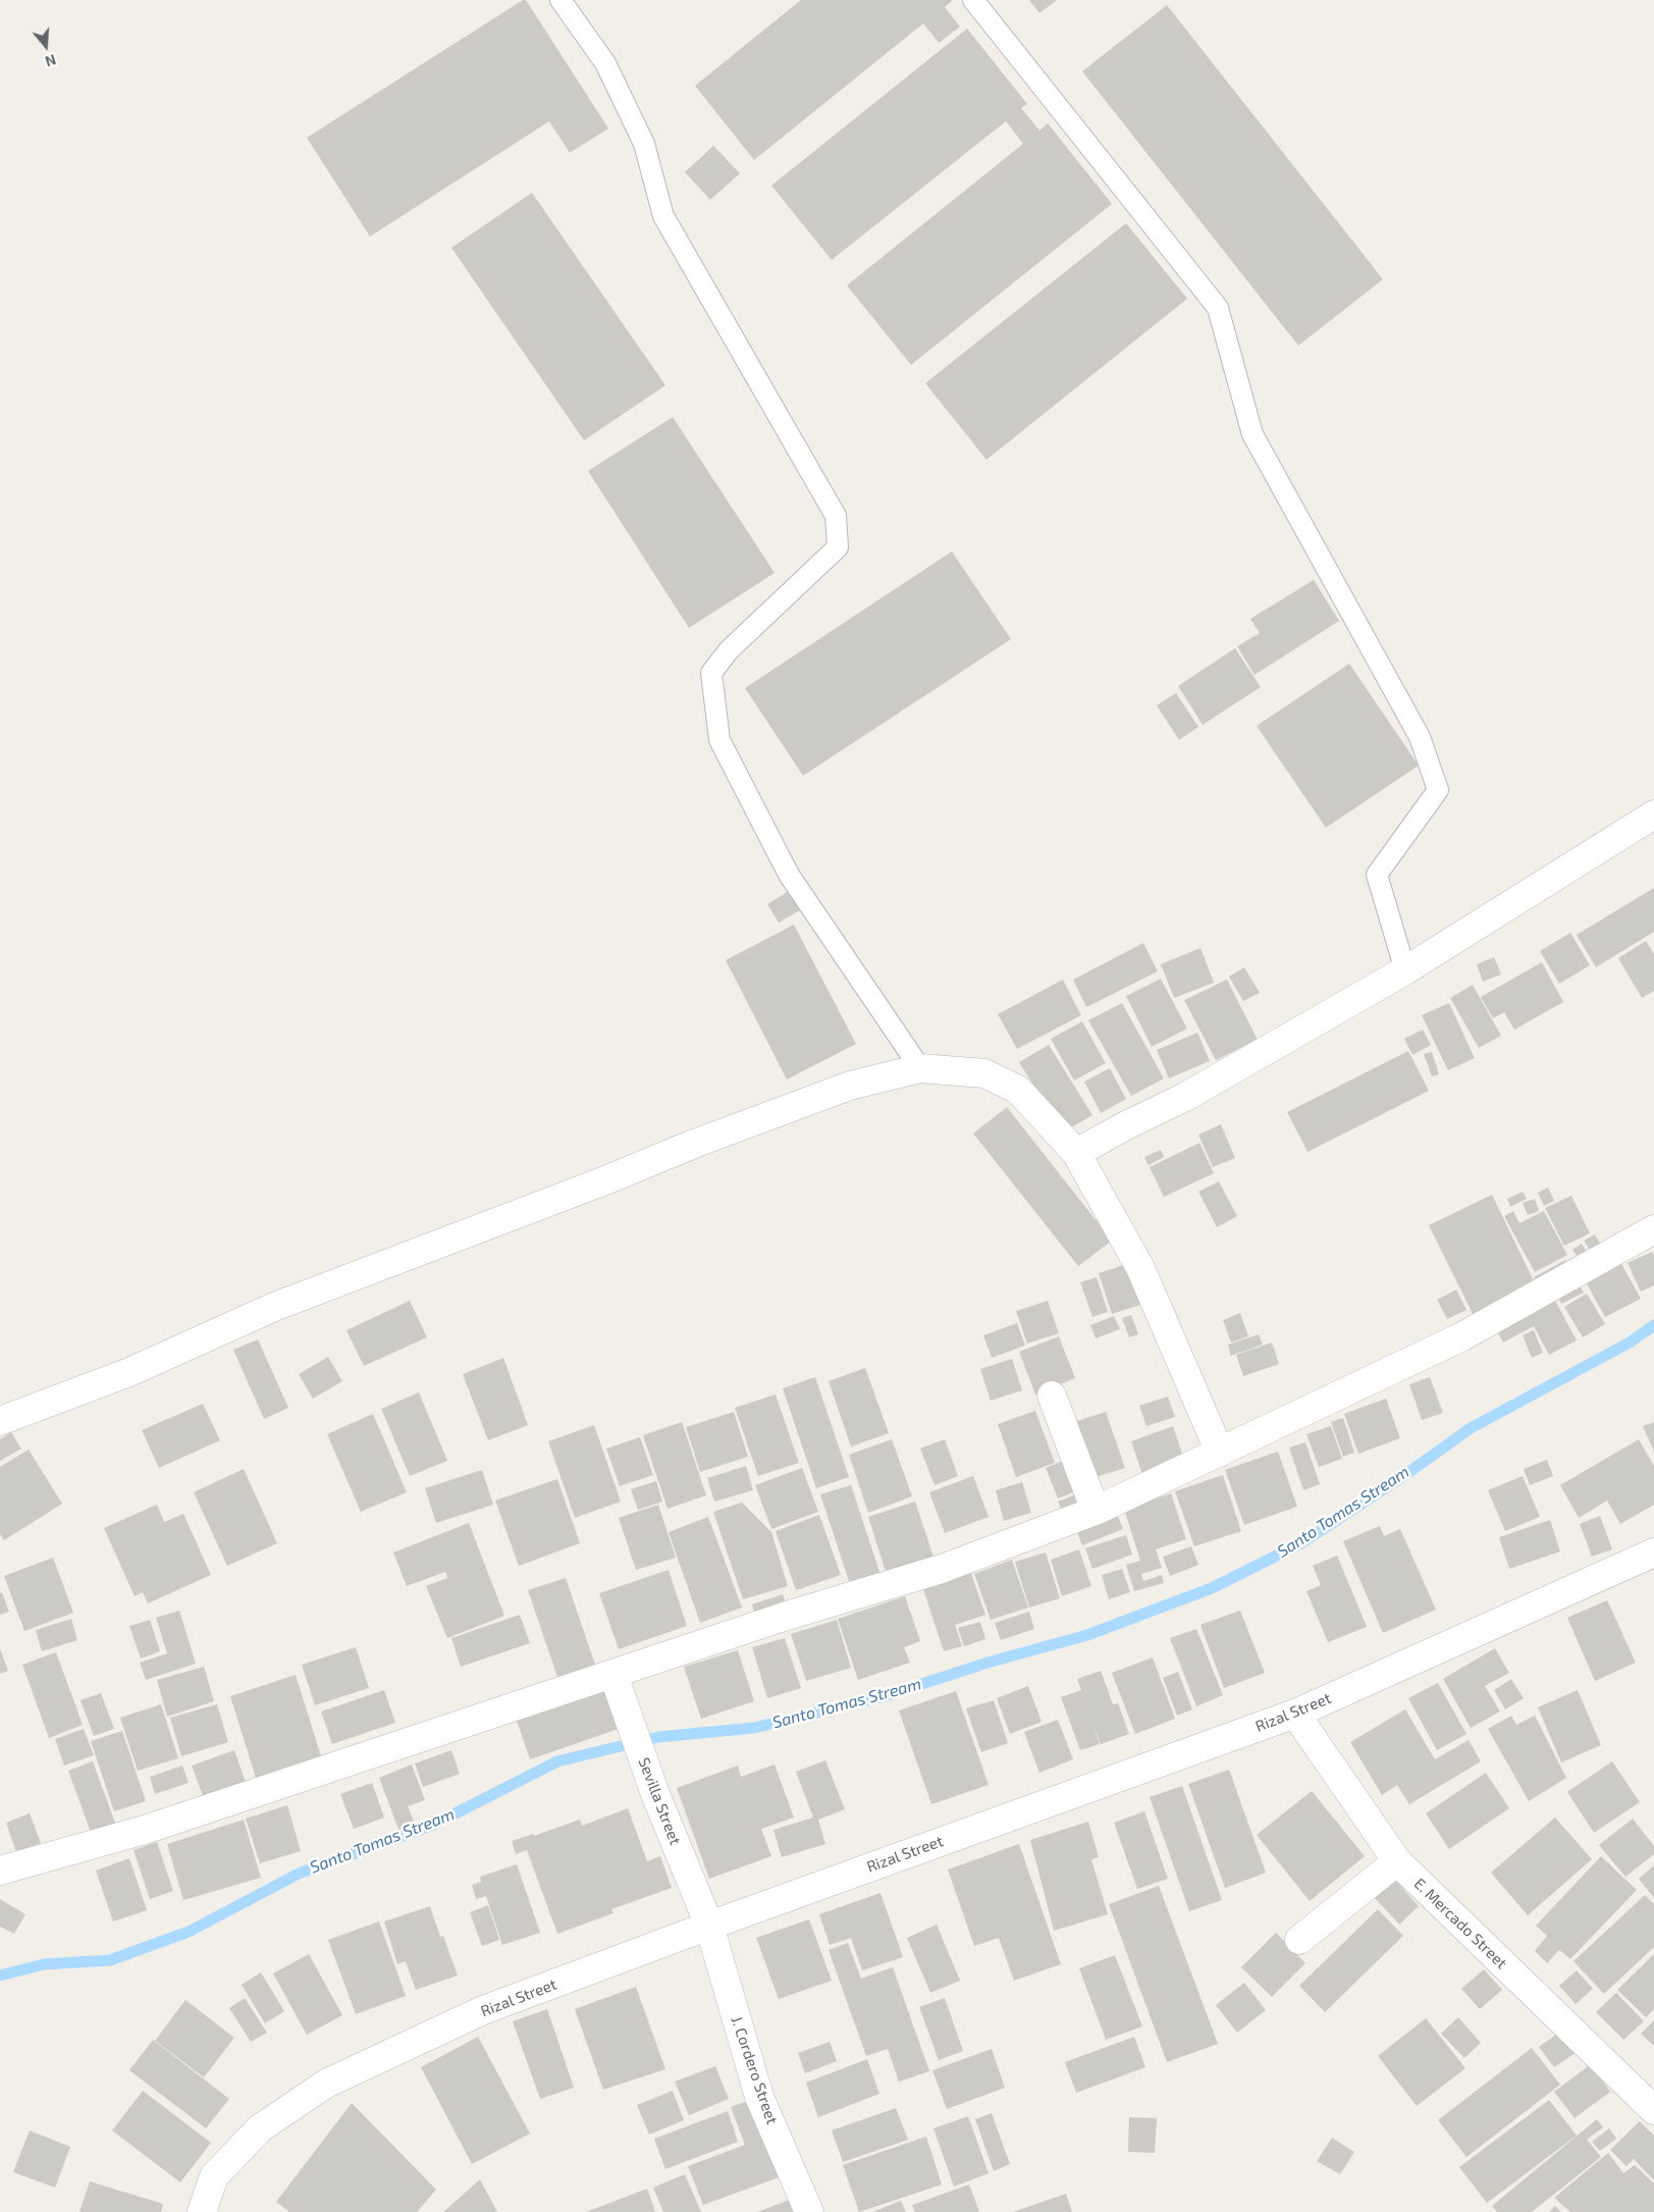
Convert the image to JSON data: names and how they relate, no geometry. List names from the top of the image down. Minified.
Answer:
{"streets":{"street":["Rizal Street","Sevilla Street","E. Mercado Street","J. Cordero Street"]},"crossings":[["Rizal Street","Sevilla Street"],["Rizal Street","E. Mercado Street"],["Rizal Street","J. Cordero Street"],["Sevilla Street","J. Cordero Street"]],"water":["Santo Tomas Stream"],"north":"bottom"}
